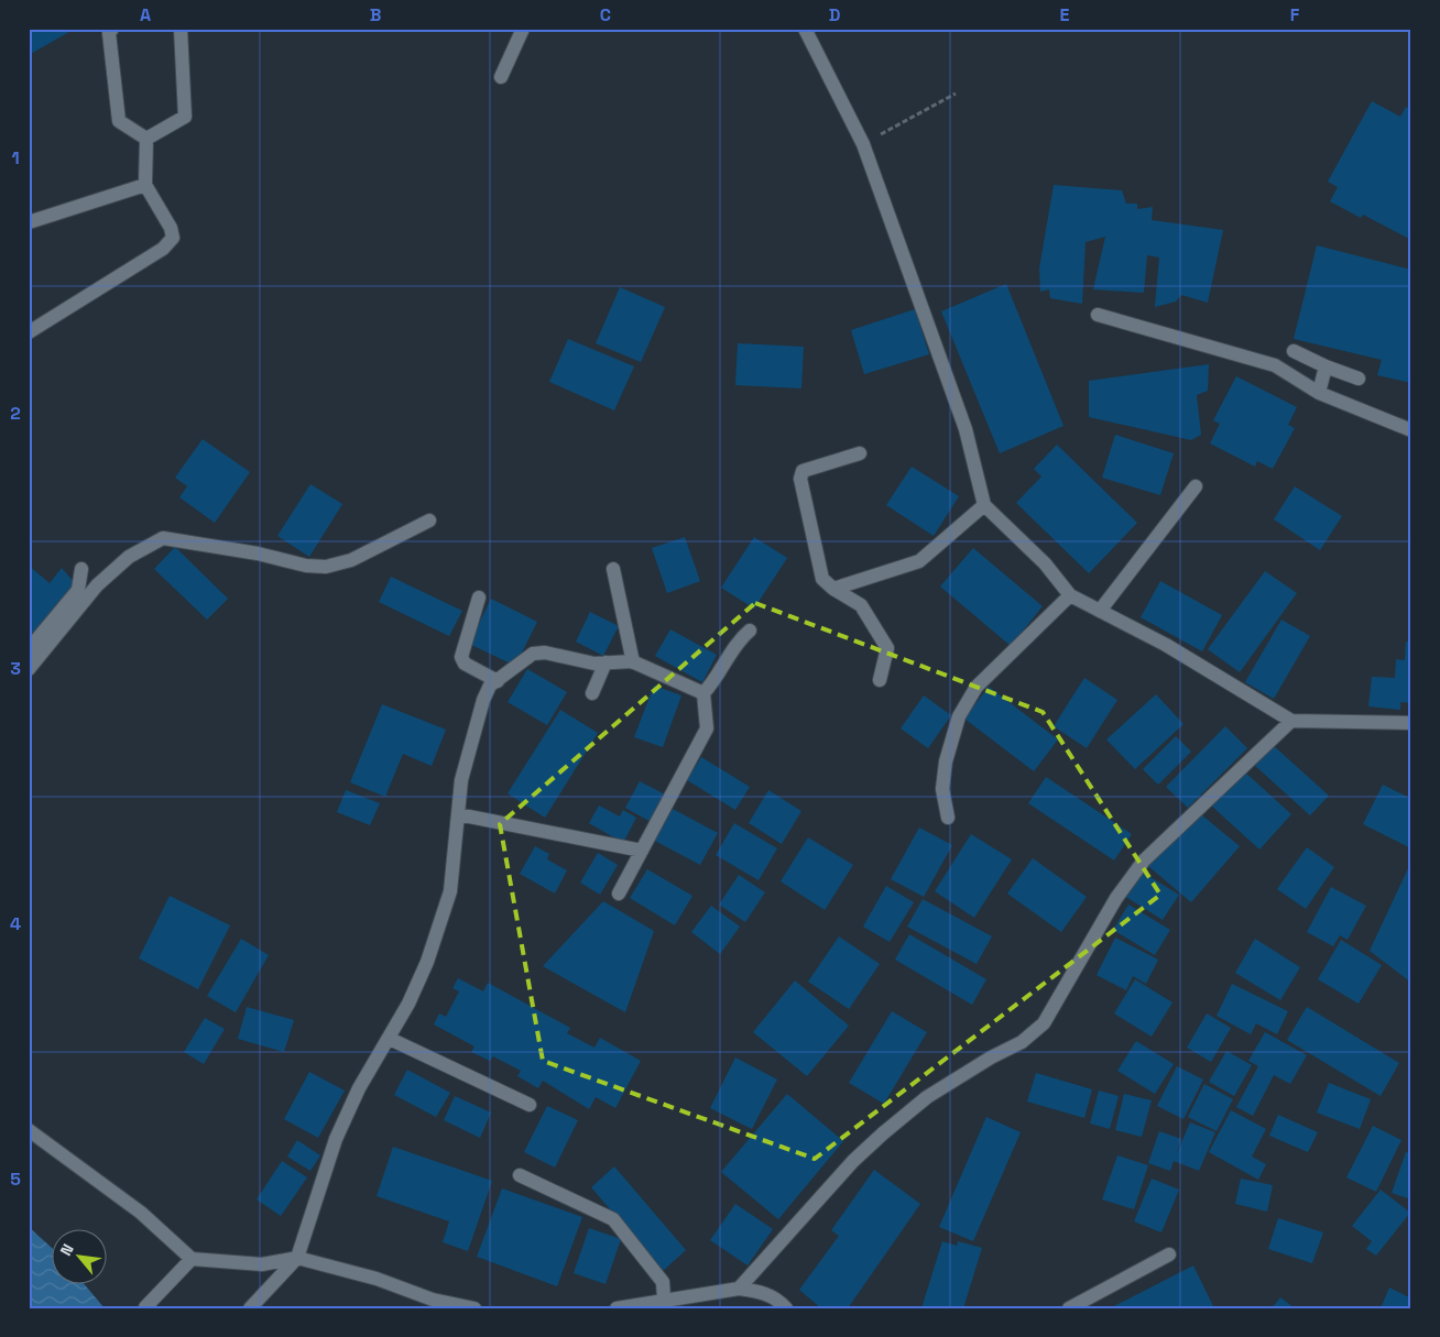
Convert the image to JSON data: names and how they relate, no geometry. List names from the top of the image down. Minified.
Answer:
{"north":"top left","grid":{"columns":["A","B","C","D","E","F"],"rows":["1","2","3","4","5"]}}
